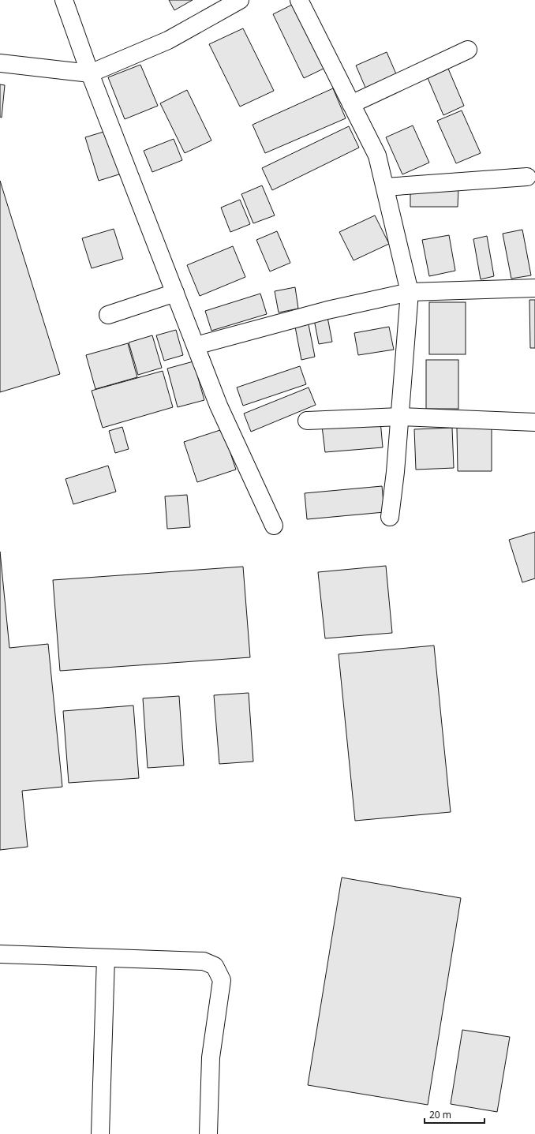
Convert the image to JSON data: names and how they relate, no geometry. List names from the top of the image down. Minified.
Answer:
{"scale_bar":"20 m"}
